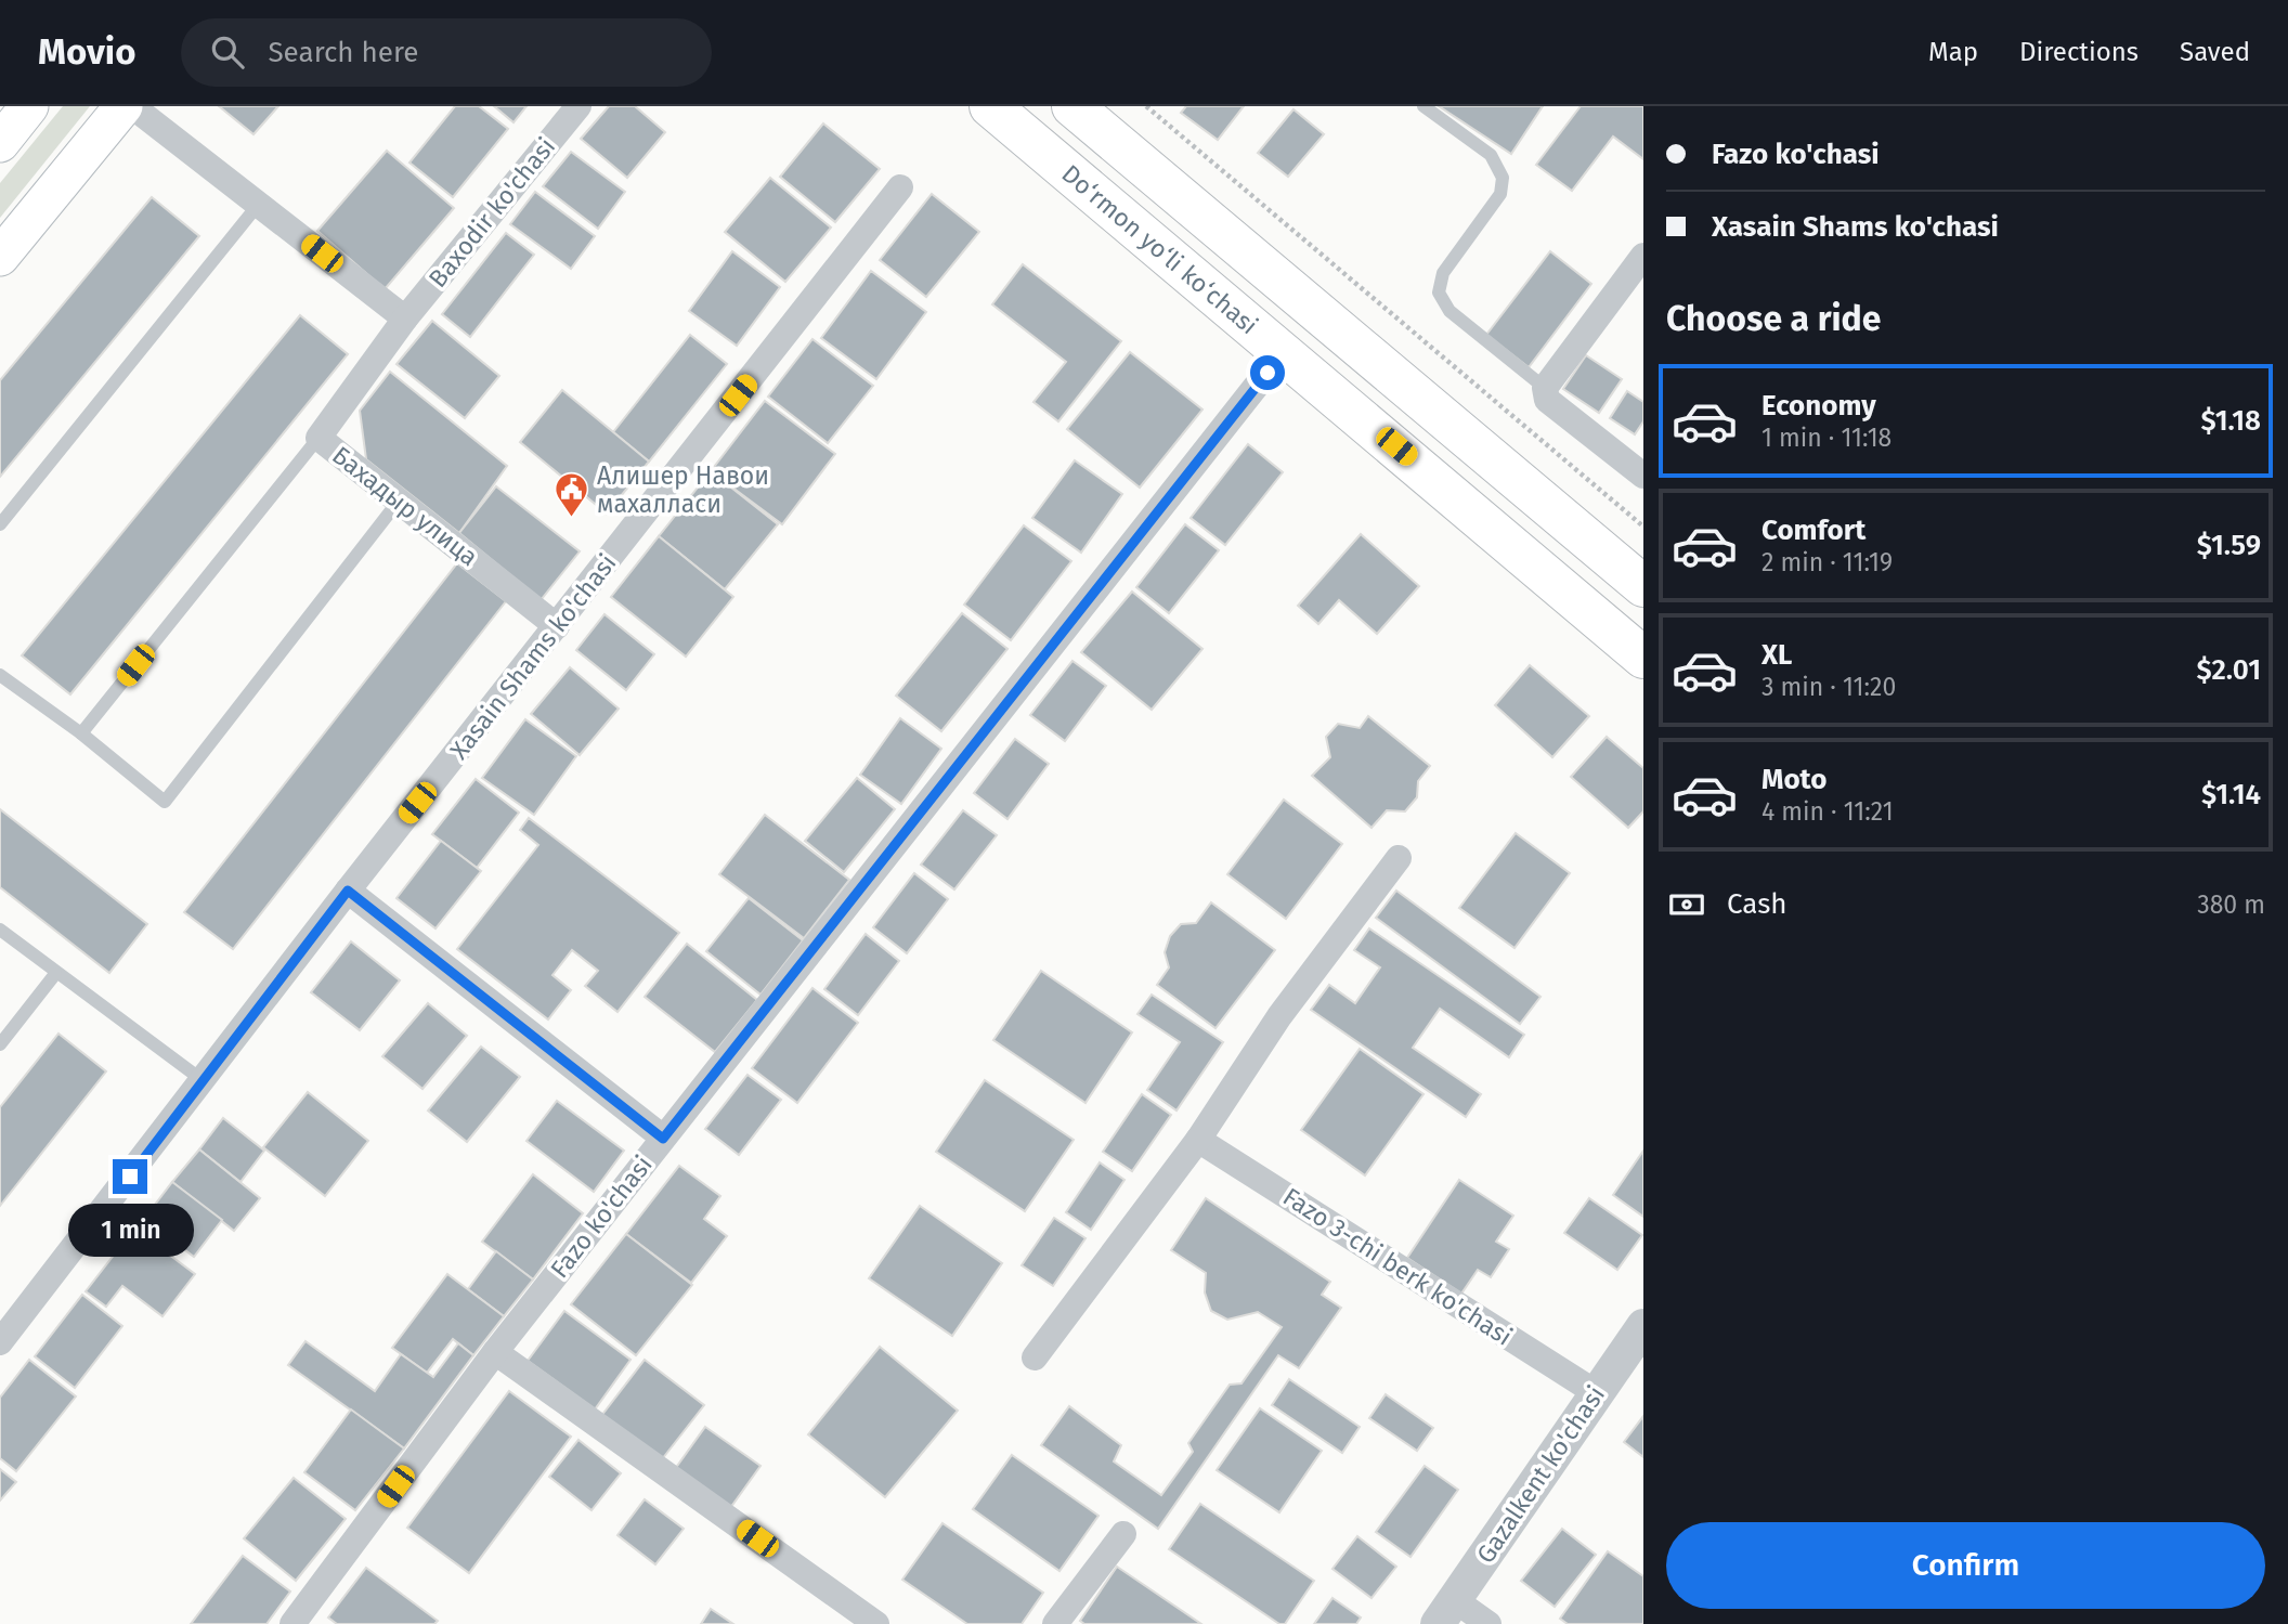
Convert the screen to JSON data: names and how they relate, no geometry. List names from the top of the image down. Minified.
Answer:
{"streets":{"main road":["Do‘rmon yo‘li ko‘chasi"],"street":["Baxodir ko'chasi","Бахадыр улица","Xasain Shams ko'chasi","Fazo ko'chasi","Fazo 3-chi berk ko'chasi","Gazalkent ko'chasi"]},"crossings":[["Baxodir ko'chasi","Бахадыр улица"],["Do‘rmon yo‘li ko‘chasi","Fazo ko'chasi"],["Бахадыр улица","Xasain Shams ko'chasi"],["Fazo 3-chi berk ko'chasi","Gazalkent ko'chasi"]],"places":{"public building":["Алишер Навои махалласи"]},"page":{"header":"Movio","search":"Search here","nav":["Map","Directions","Saved"],"banner":["Fazo ko'chasi","Xasain Shams ko'chasi"],"heading":"Choose a ride","list":[{"name":"Economy","note":"1 min · 11:18","value":"$1.18"},{"name":"Comfort","note":"2 min · 11:19","value":"$1.59"},{"name":"XL","note":"3 min · 11:20","value":"$2.01"},{"name":"Moto","note":"4 min · 11:21","value":"$1.14"}],"pay":["Cash","380 m"],"bubble":"1 min","buttons":"Confirm"}}
